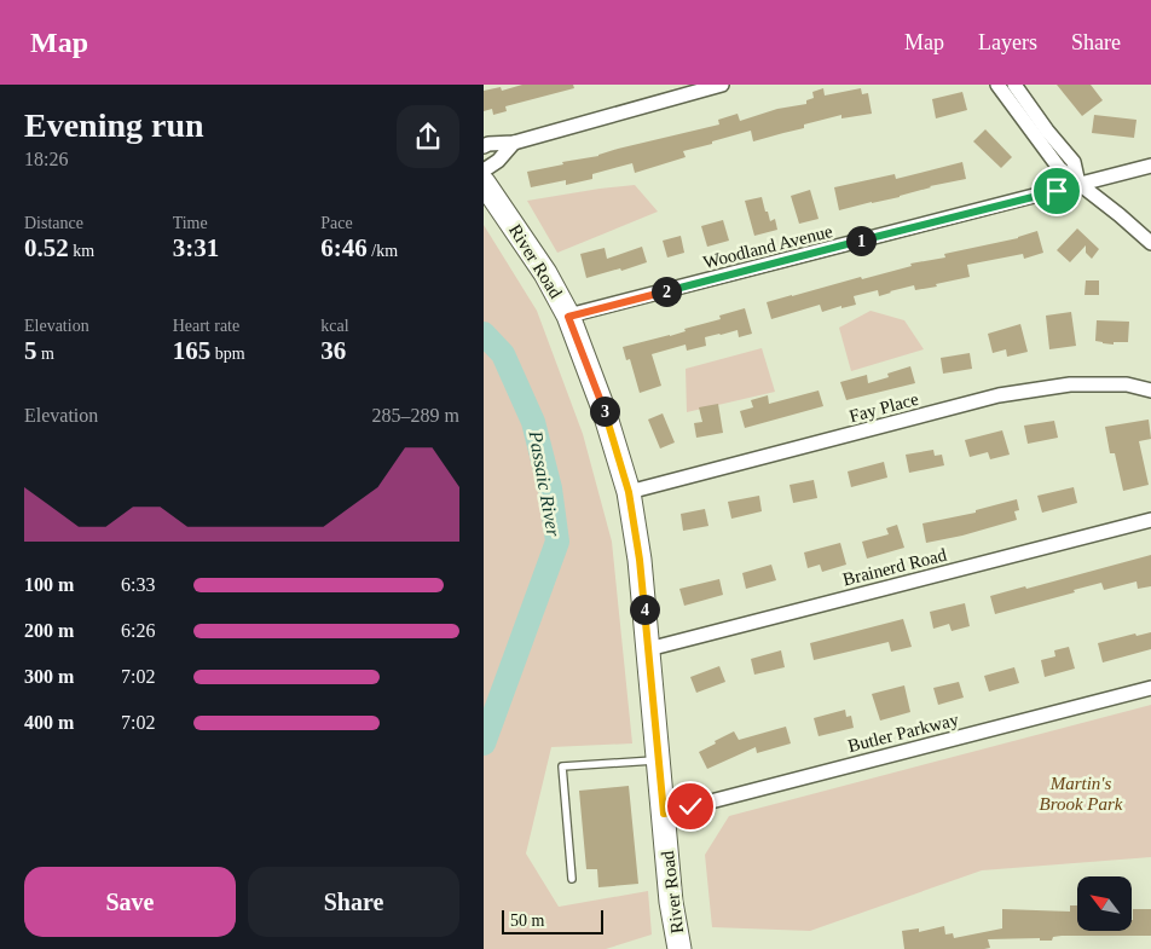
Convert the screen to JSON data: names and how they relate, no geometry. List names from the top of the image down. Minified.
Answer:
{"streets":{"main road":["River Road"],"street":["Woodland Avenue","Fay Place","Brainerd Road","Butler Parkway"]},"crossings":[["Woodland Avenue","River Road"],["River Road","Fay Place"],["River Road","Brainerd Road"],["River Road","Butler Parkway"]],"water":["Passaic River"],"parks":["Martin's Brook Park"],"scale_bar":"50 m","north":"top left","page":{"header":"Map","nav":["Map","Layers","Share"],"heading":["Evening run","18:26"],"stats":[["Distance","0.52 km"],["Time","3:31"],["Pace","6:46 /km"],["Elevation","5 m"],["Heart rate","165 bpm"],["kcal","36"]],"pins":["1","2","3","4"],"chart":["Elevation","285–289 m"],"list":[{"name":"100 m","note":"6:33"},{"name":"200 m","note":"6:26"},{"name":"300 m","note":"7:02"},{"name":"400 m","note":"7:02"}],"buttons":["Save","Share"],"scale":"50 m"}}
